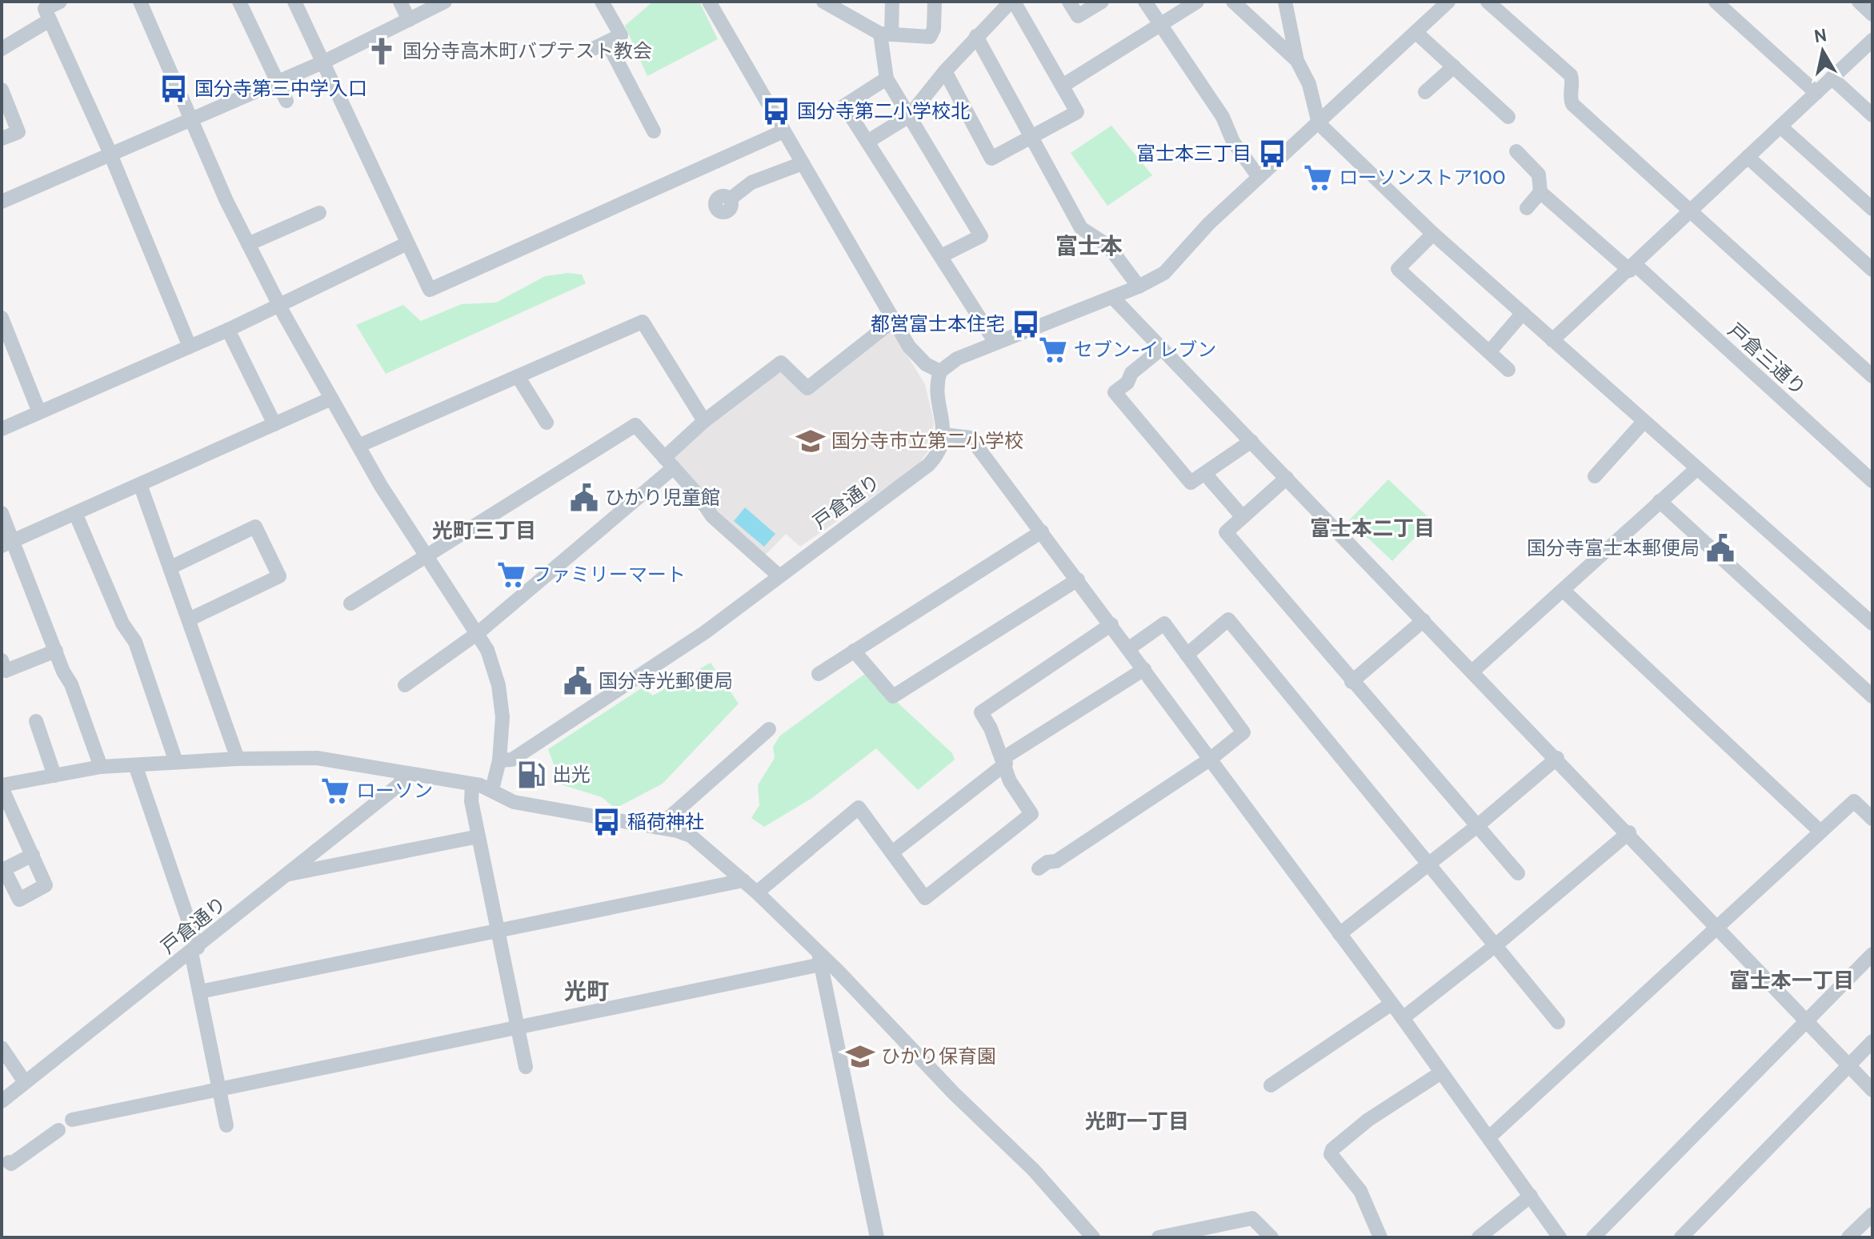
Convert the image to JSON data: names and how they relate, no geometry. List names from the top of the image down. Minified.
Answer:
{"streets":{"street":["戸倉三通り","戸倉通り"]},"districts":["富士本","富士本二丁目","光町三丁目","富士本一丁目","光町","光町一丁目"],"places":{"church":["国分寺高木町バプテスト教会"],"bus stop":["国分寺第三中学入口","国分寺第二小学校北","富士本三丁目","都営富士本住宅","稲荷神社"],"supermarket":["ローソンストア100","セブン-イレブン","ファミリーマート","ローソン"],"school or university":["国分寺市立第二小学校","ひかり保育園"],"public building":["ひかり児童館","国分寺富士本郵便局","国分寺光郵便局"],"fuel station":["出光"]},"north":"top"}
